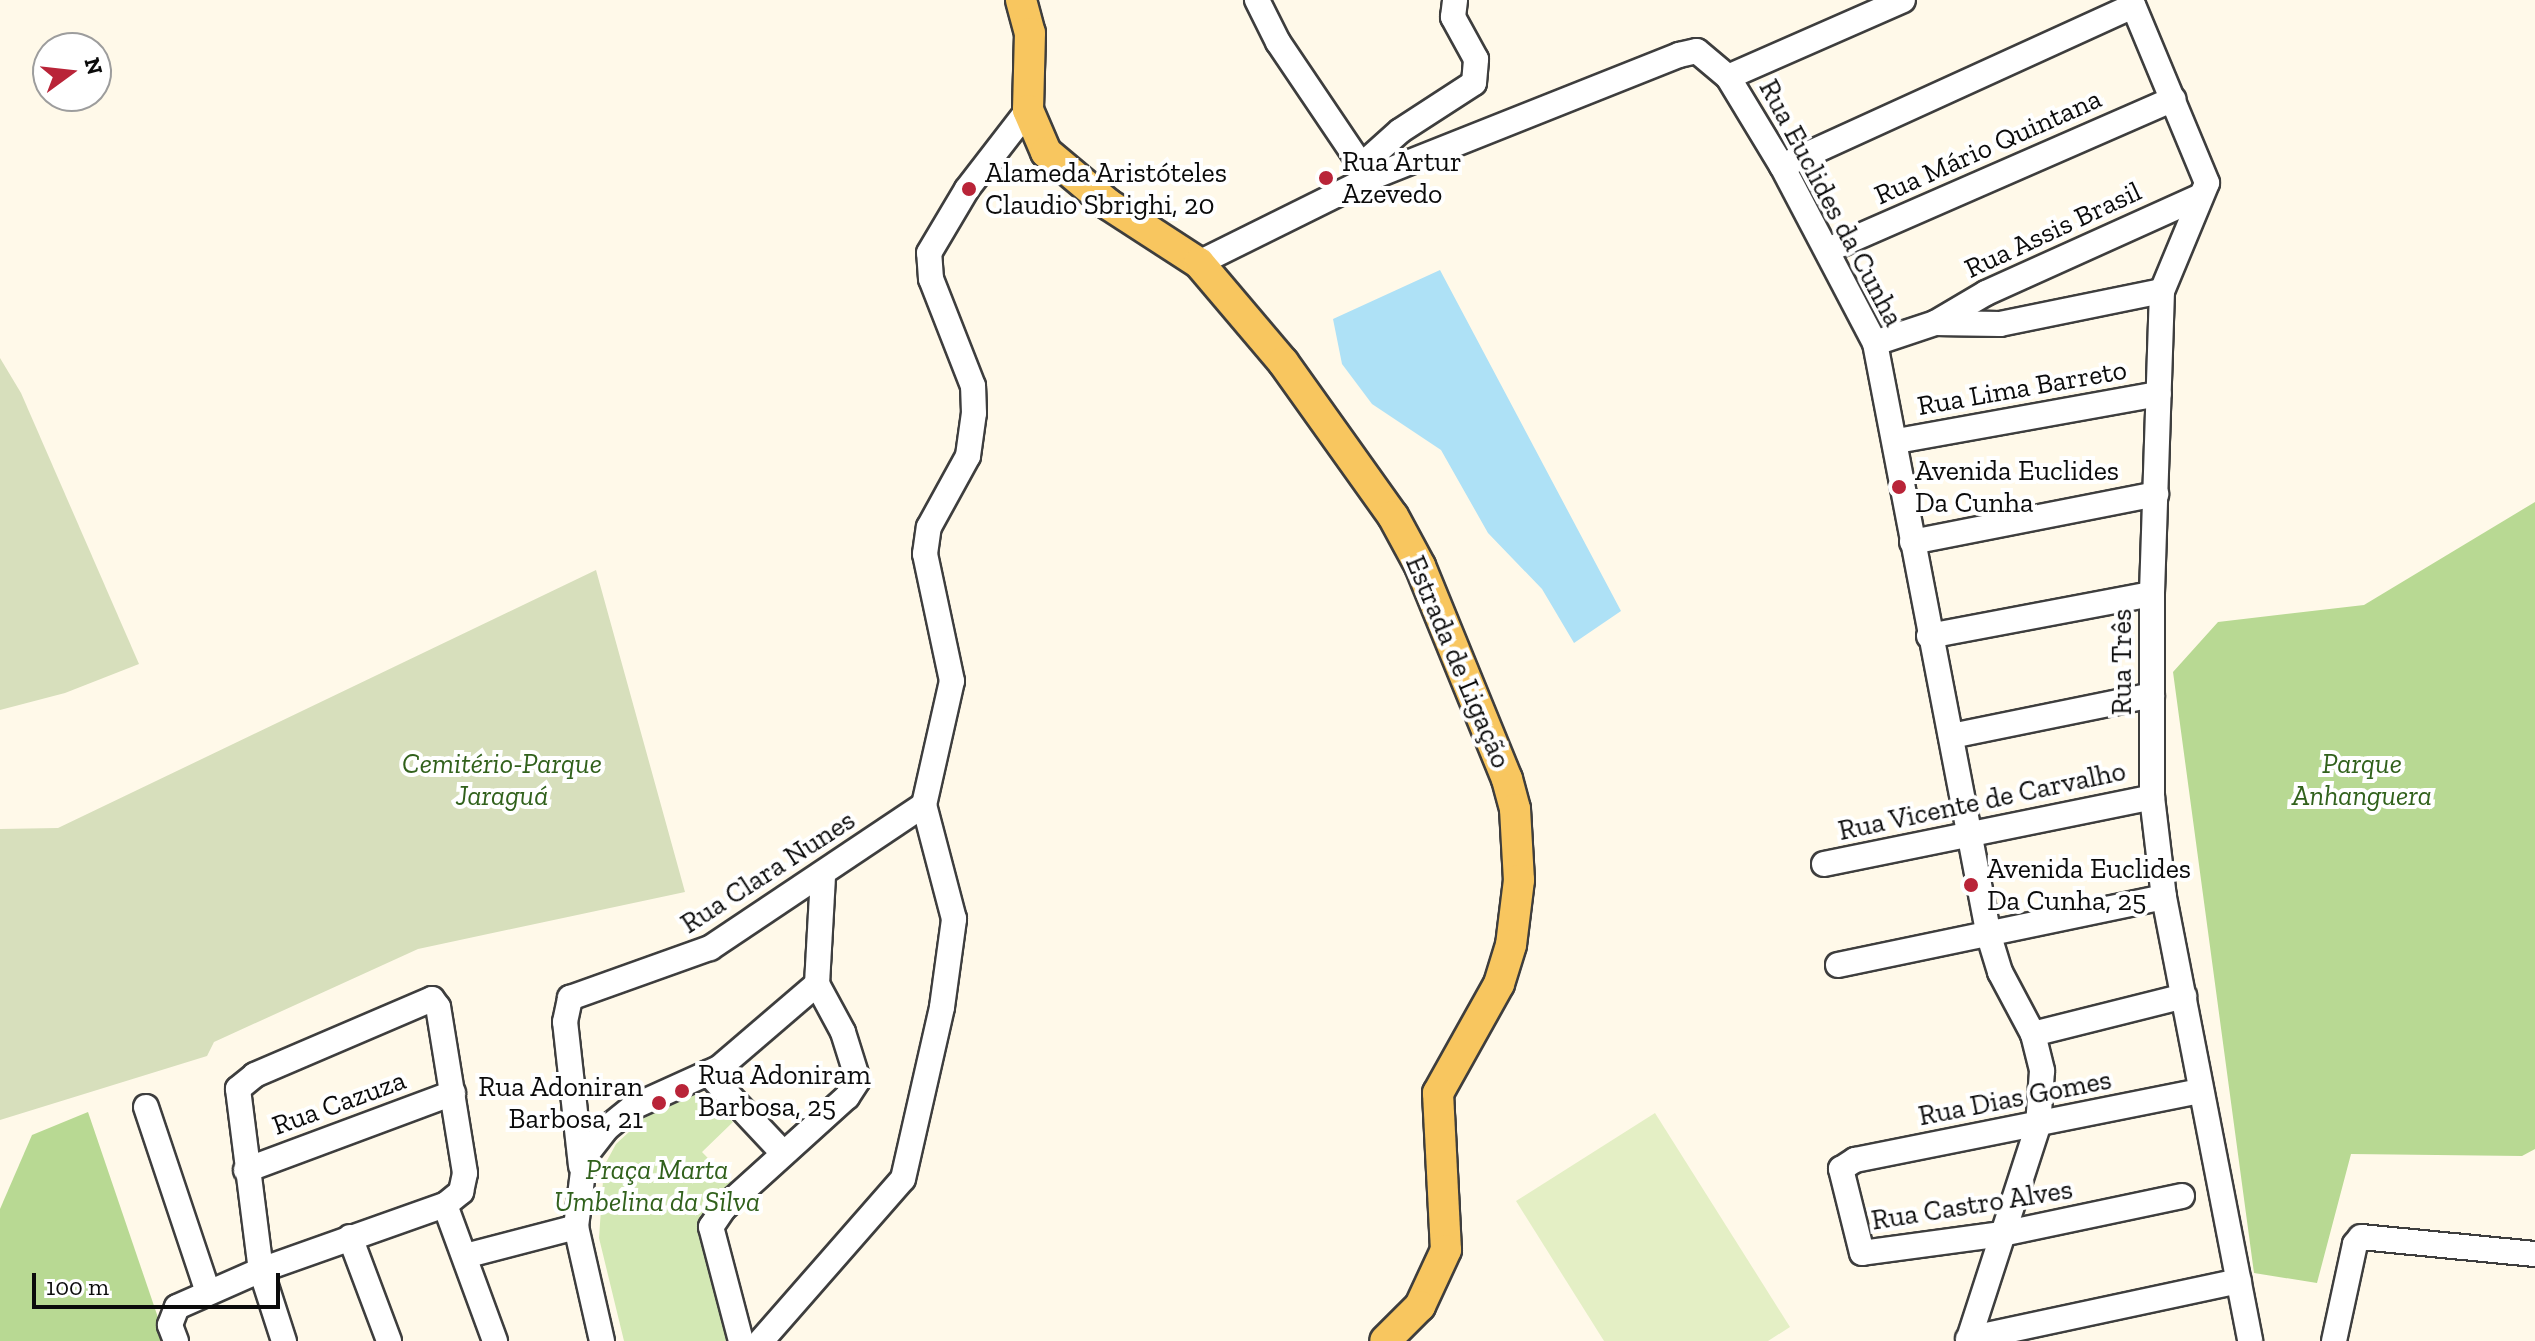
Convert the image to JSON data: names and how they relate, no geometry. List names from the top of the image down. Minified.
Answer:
{"streets":{"main road":["Estrada de Ligação"],"street":["Rua Mário Quintana","Rua Euclides da Cunha","Rua Assis Brasil","Rua Lima Barreto","Rua Três","Rua Vicente de Carvalho","Rua Clara Nunes","Rua Dias Gomes","Rua Cazuza","Rua Castro Alves"]},"crossings":[["Rua Mário Quintana","Rua Euclides da Cunha"],["Rua Mário Quintana","Rua Três"],["Rua Euclides da Cunha","Rua Lima Barreto"],["Rua Euclides da Cunha","Estrada de Ligação"],["Rua Euclides da Cunha","Rua Vicente de Carvalho"],["Rua Euclides da Cunha","Rua Dias Gomes"],["Rua Euclides da Cunha","Rua Castro Alves"],["Rua Assis Brasil","Rua Três"],["Rua Lima Barreto","Rua Três"],["Rua Três","Rua Vicente de Carvalho"],["Rua Três","Rua Dias Gomes"],["Rua Dias Gomes","Rua Castro Alves"]],"parks":["Cemitério-Parque Jaraguá","Parque Anhanguera","Praça Marta Umbelina da Silva"],"places":["Rua Artur Azevedo","Alameda Aristóteles Claudio Sbrighi, 20","Avenida Euclides Da Cunha","Avenida Euclides Da Cunha, 25","Rua Adoniram Barbosa, 25","Rua Adoniran Barbosa, 21"],"scale_bar":"100 m","north":"right"}
